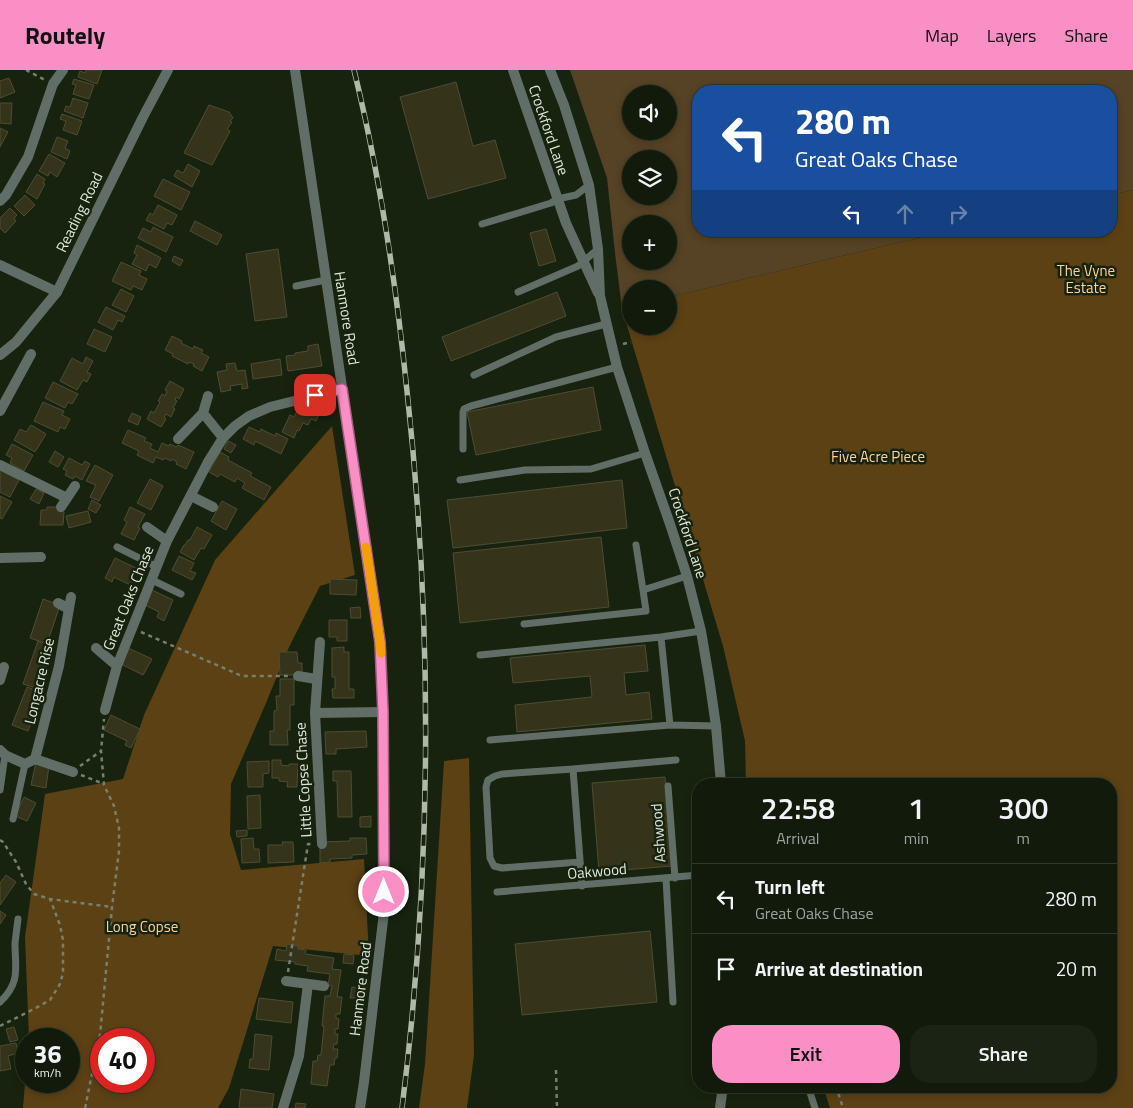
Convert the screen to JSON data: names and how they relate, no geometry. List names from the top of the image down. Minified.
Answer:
{"streets":{"street":["Crockford Lane","Reading Road","Hanmore Road","Great Oaks Chase","Longacre Rise","Little Copse Chase"],"lane":["Ashwood","Oakwood"]},"crossings":[["Hanmore Road","Great Oaks Chase"],["Hanmore Road","Little Copse Chase"],["Ashwood","Oakwood"]],"parks":["The Vyne Estate","Five Acre Piece","Long Copse"],"page":{"header":"Routely","nav":["Map","Layers","Share"],"map_buttons":["+","−"],"turn":["280 m","Great Oaks Chase"],"eta":["22:58","Arrival","1","min","300","m"],"list":[{"name":"Turn left","note":"Great Oaks Chase","value":"280 m"},{"name":"Arrive at destination","value":"20 m"}],"buttons":["Exit","Share"],"speed":"36 km/h","limit":"40"}}
